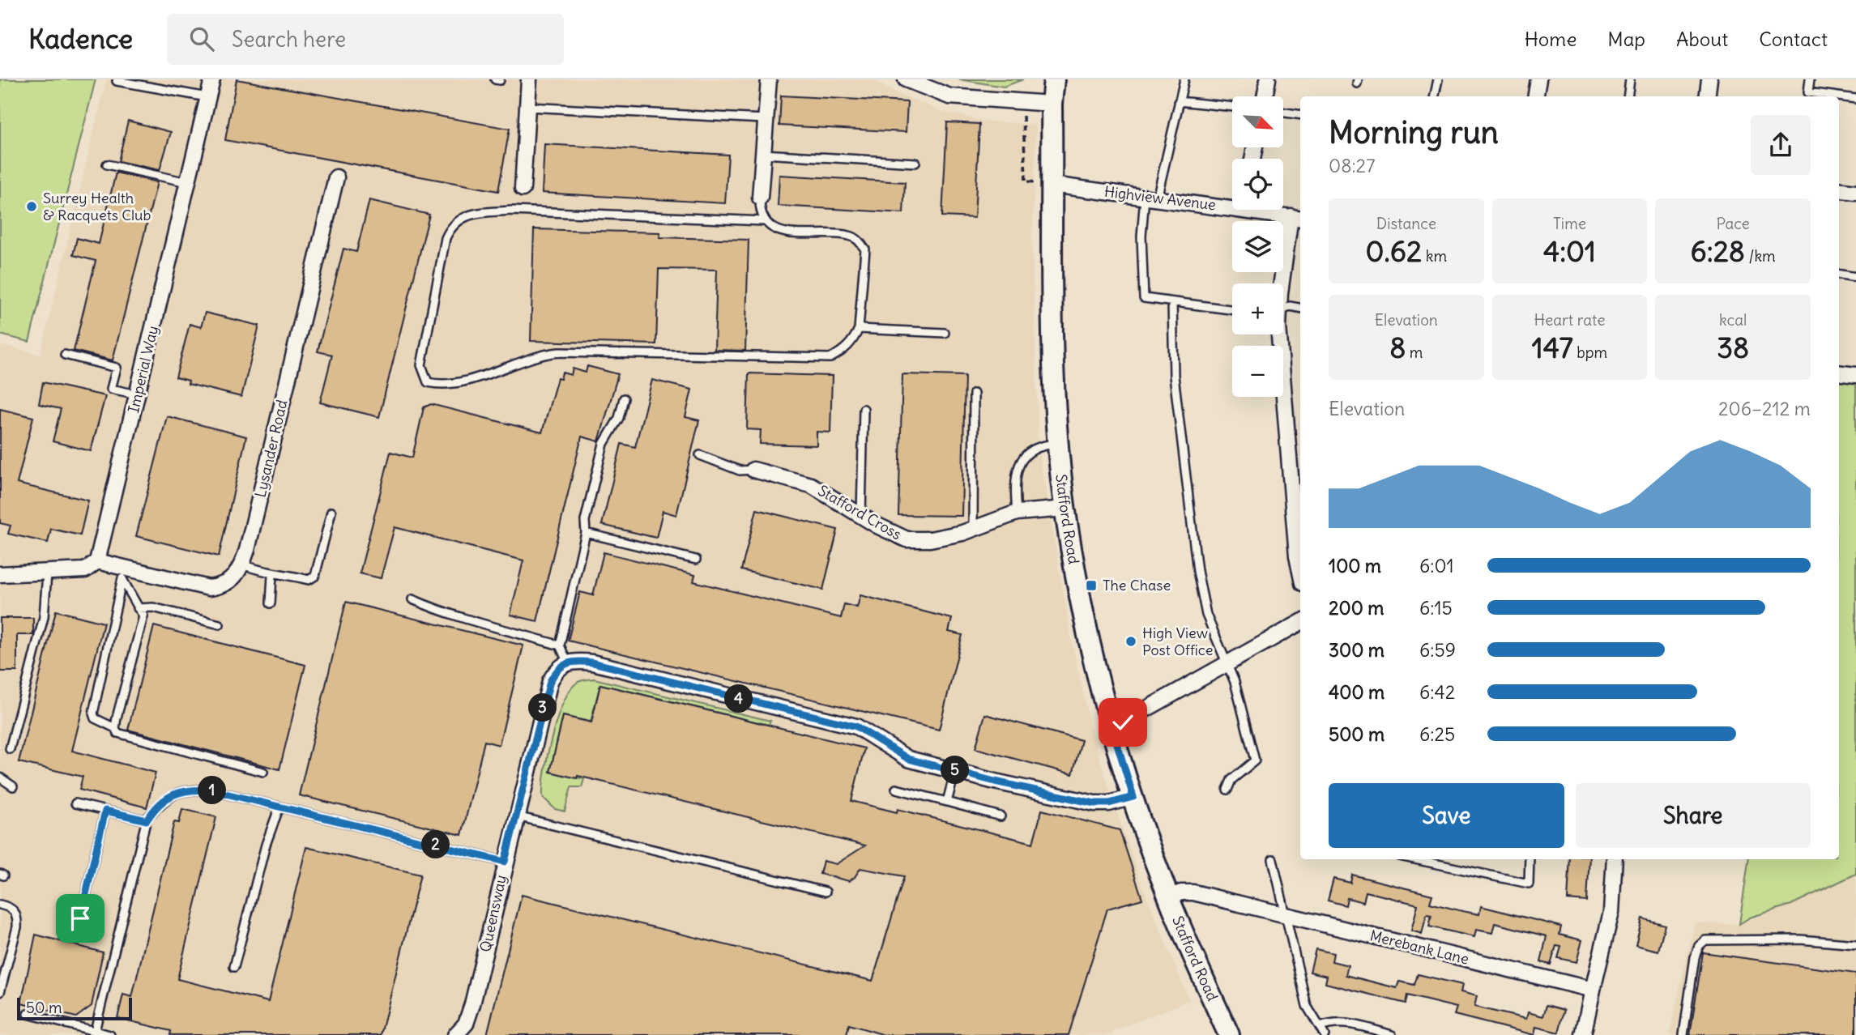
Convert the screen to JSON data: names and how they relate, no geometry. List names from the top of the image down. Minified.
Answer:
{"streets":{"main road":["Stafford Road"],"street":["Highview Avenue","Imperial Way","Lysander Road","Stafford Cross","Queensway","Merebank Lane"]},"crossings":[["Highview Avenue","Stafford Road"],["Imperial Way","Lysander Road"],["Stafford Cross","Stafford Road"],["Stafford Road","Merebank Lane"]],"places":{"other":["Surrey Health & Racquets Club","High View Post Office"],"transit":["The Chase"]},"scale_bar":"50 m","north":"bottom right","page":{"header":"Kadence","search":"Search here","nav":["Home","Map","About","Contact"],"map_buttons":["+","−"],"heading":["Morning run","08:27"],"stats":[["Distance","0.62 km"],["Time","4:01"],["Pace","6:28 /km"],["Elevation","8 m"],["Heart rate","147 bpm"],["kcal","38"]],"chart":["Elevation","206–212 m"],"list":[{"name":"100 m","note":"6:01"},{"name":"200 m","note":"6:15"},{"name":"300 m","note":"6:59"},{"name":"400 m","note":"6:42"},{"name":"500 m","note":"6:25"}],"pins":["4","3","5","1","2"],"buttons":["Save","Share"],"scale":"50 m"}}
